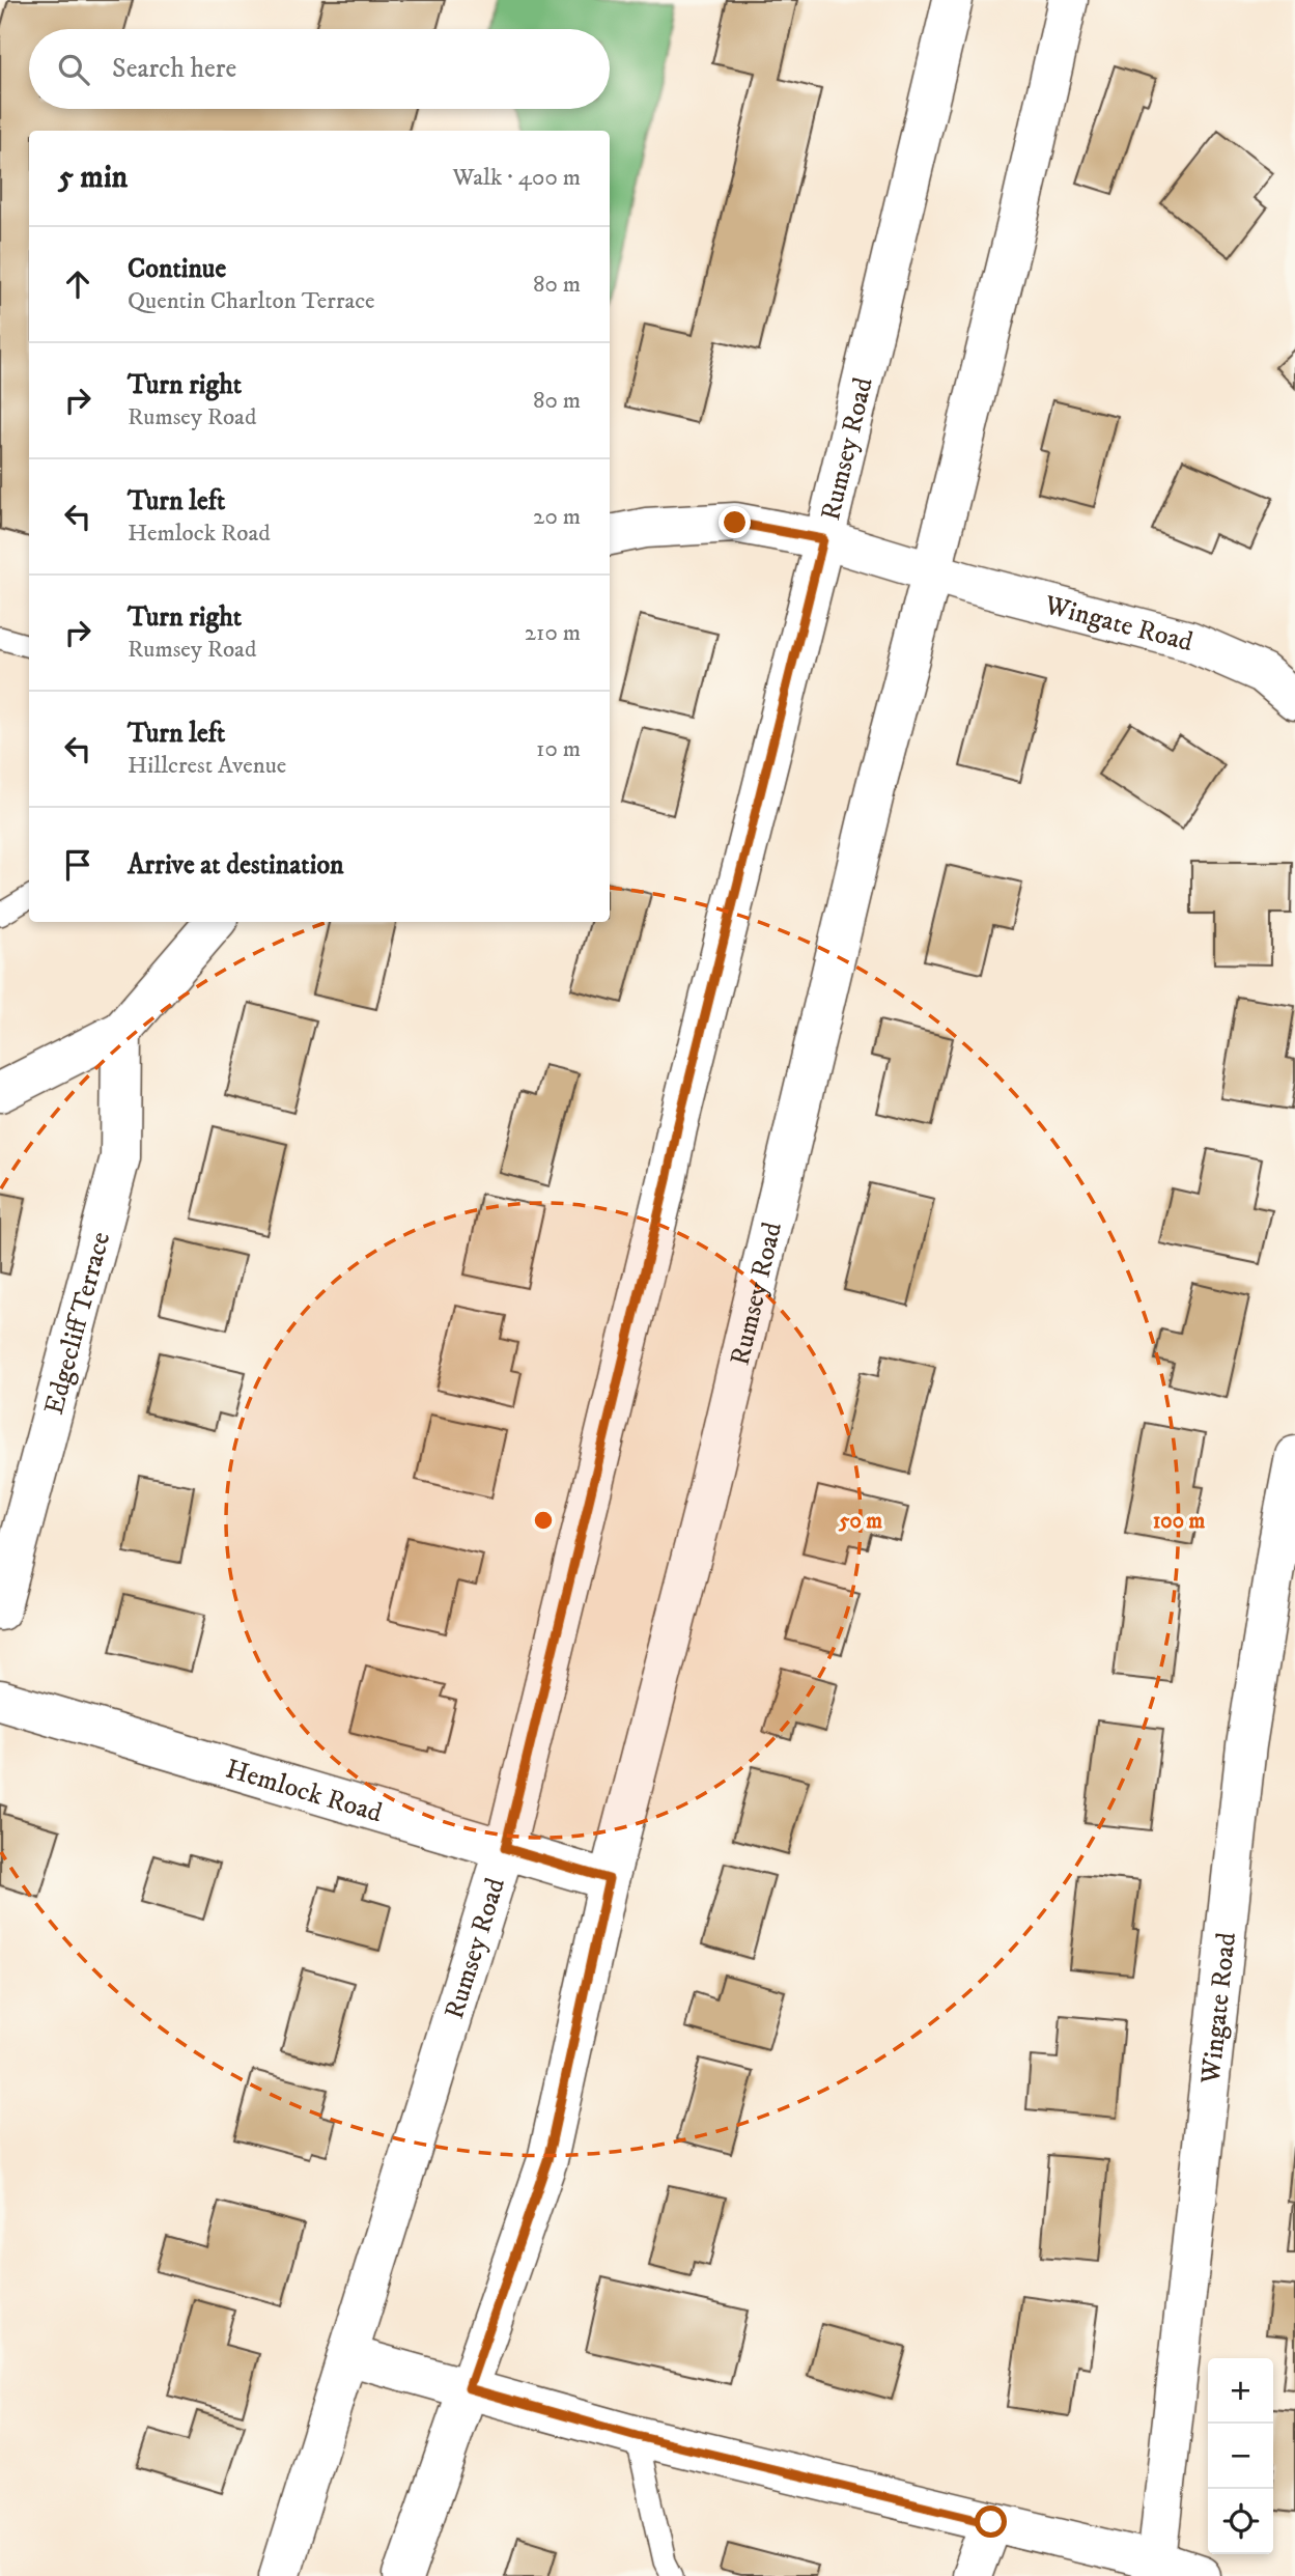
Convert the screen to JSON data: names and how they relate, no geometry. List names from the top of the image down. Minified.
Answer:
{"streets":{"street":["Rumsey Road","Wingate Road","Edgecliff Terrace","Hemlock Road"]},"crossings":[["Rumsey Road","Wingate Road"],["Rumsey Road","Hemlock Road"]],"page":{"search":"Search here","heading":["5 min","Walk · 400 m"],"list":[["Continue","Quentin Charlton Terrace","80 m"],["Turn right","Rumsey Road","80 m"],["Turn left","Hemlock Road","20 m"],["Turn right","Rumsey Road","210 m"],["Turn left","Hillcrest Avenue","10 m"],"Arrive at destination"],"map_buttons":["+","−"]},"rings":["50 m","100 m"]}
